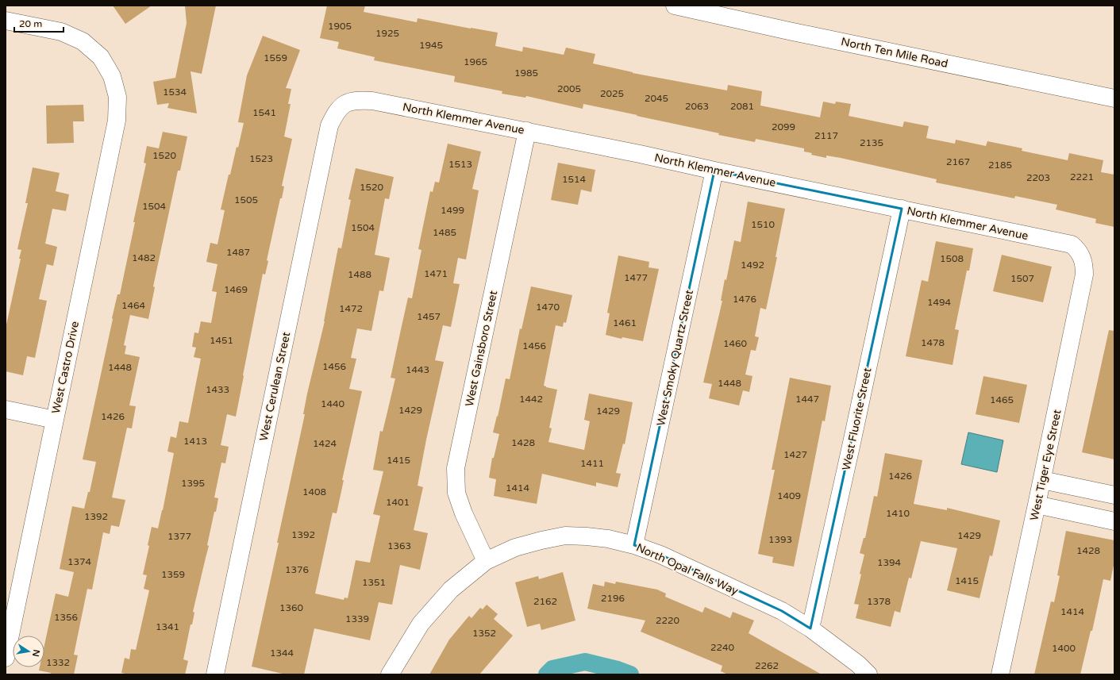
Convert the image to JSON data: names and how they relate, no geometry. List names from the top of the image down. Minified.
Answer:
{"streets":{"street":["North Ten Mile Road","North Klemmer Avenue","West Gainsboro Street","West Smoky Quartz Street","West Castro Drive","West Cerulean Street","West Fluorite Street","West Tiger Eye Street","North Opal Falls Way"]},"crossings":[["North Klemmer Avenue","West Gainsboro Street"],["North Klemmer Avenue","West Smoky Quartz Street"],["North Klemmer Avenue","West Cerulean Street"],["North Klemmer Avenue","West Fluorite Street"],["North Klemmer Avenue","West Tiger Eye Street"],["West Gainsboro Street","North Opal Falls Way"],["West Smoky Quartz Street","North Opal Falls Way"],["West Fluorite Street","North Opal Falls Way"]],"house_numbers":["1905","1925","1945","1559","1965","1985","2005","1534","2025","2045","2063","2081","1541","2099","2117","2135","1520","1523","2167","1513","2185","2221","2203","1514","1520","1505","1504","1499","1510","1504","1485","1487","1482","1508","1492","1471","1488","1477","1507","1469","1476","1494","1464","1470","1472","1457","1461","1451","1478","1460","1456","1456","1448","1443","1448","1433","1442","1447","1465","1440","1429","1429","1426","1413","1428","1424","1427","1415","1411","1426","1395","1414","1408","1409","1401","1410","1392","1392","1429","1377","1393","1363","1428","1374","1394","1376","1359","1415","1351","2196","2162","1378","1360","1414","1356","1339","2220","1341","1352","2240","1400","1344","1332","2262"],"scale_bar":"20 m","north":"right"}
